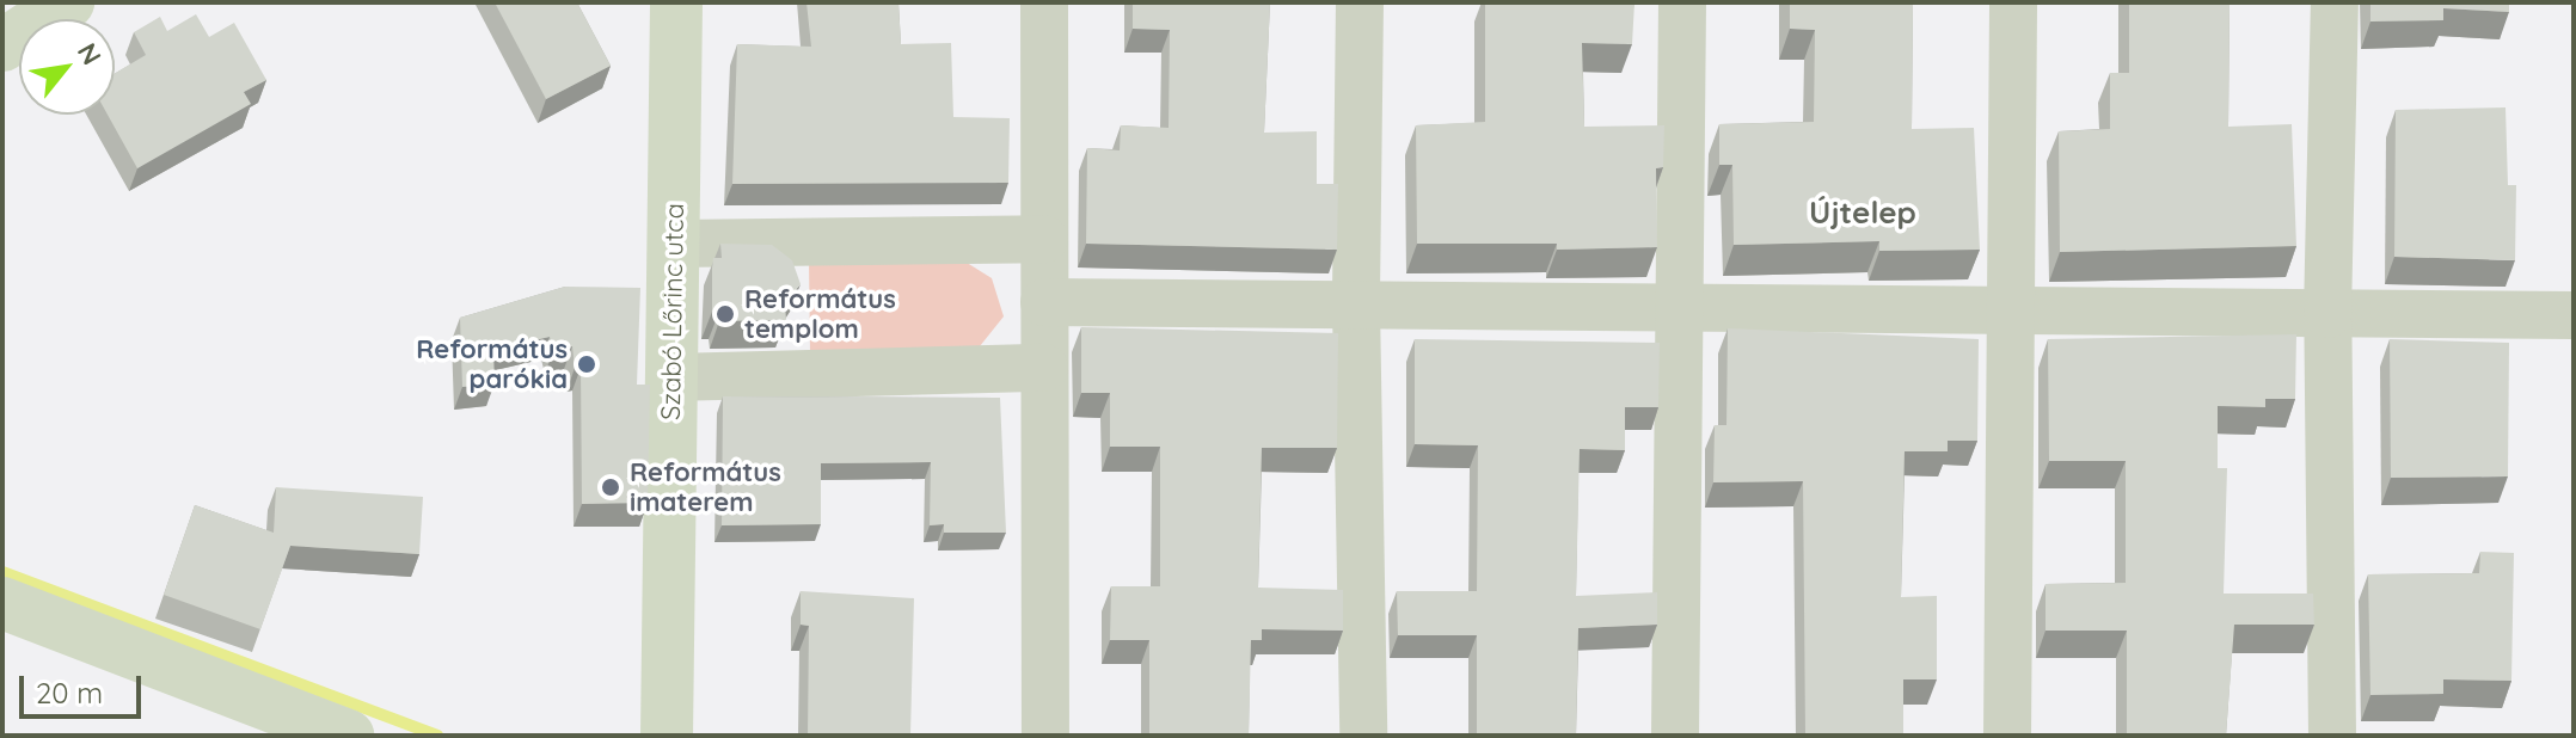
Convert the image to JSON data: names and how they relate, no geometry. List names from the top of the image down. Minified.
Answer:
{"streets":{"main road":["Szabó Lőrinc utca"]},"districts":["Újtelep"],"places":["Református templom","Református parókia","Református imaterem"],"scale_bar":"20 m","north":"top right"}
